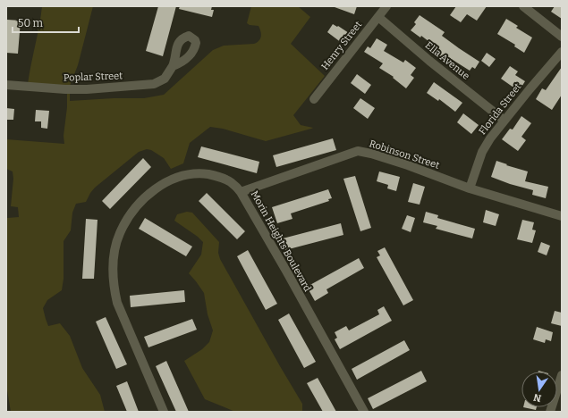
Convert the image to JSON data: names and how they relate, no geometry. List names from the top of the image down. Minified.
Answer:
{"streets":{"street":["Henry Street","Ella Avenue","Poplar Street","Florida Street","Robinson Street","Morin Heights Boulevard"]},"crossings":[["Henry Street","Ella Avenue"],["Ella Avenue","Florida Street"],["Florida Street","Robinson Street"],["Robinson Street","Morin Heights Boulevard"]],"scale_bar":"50 m","north":"bottom"}
